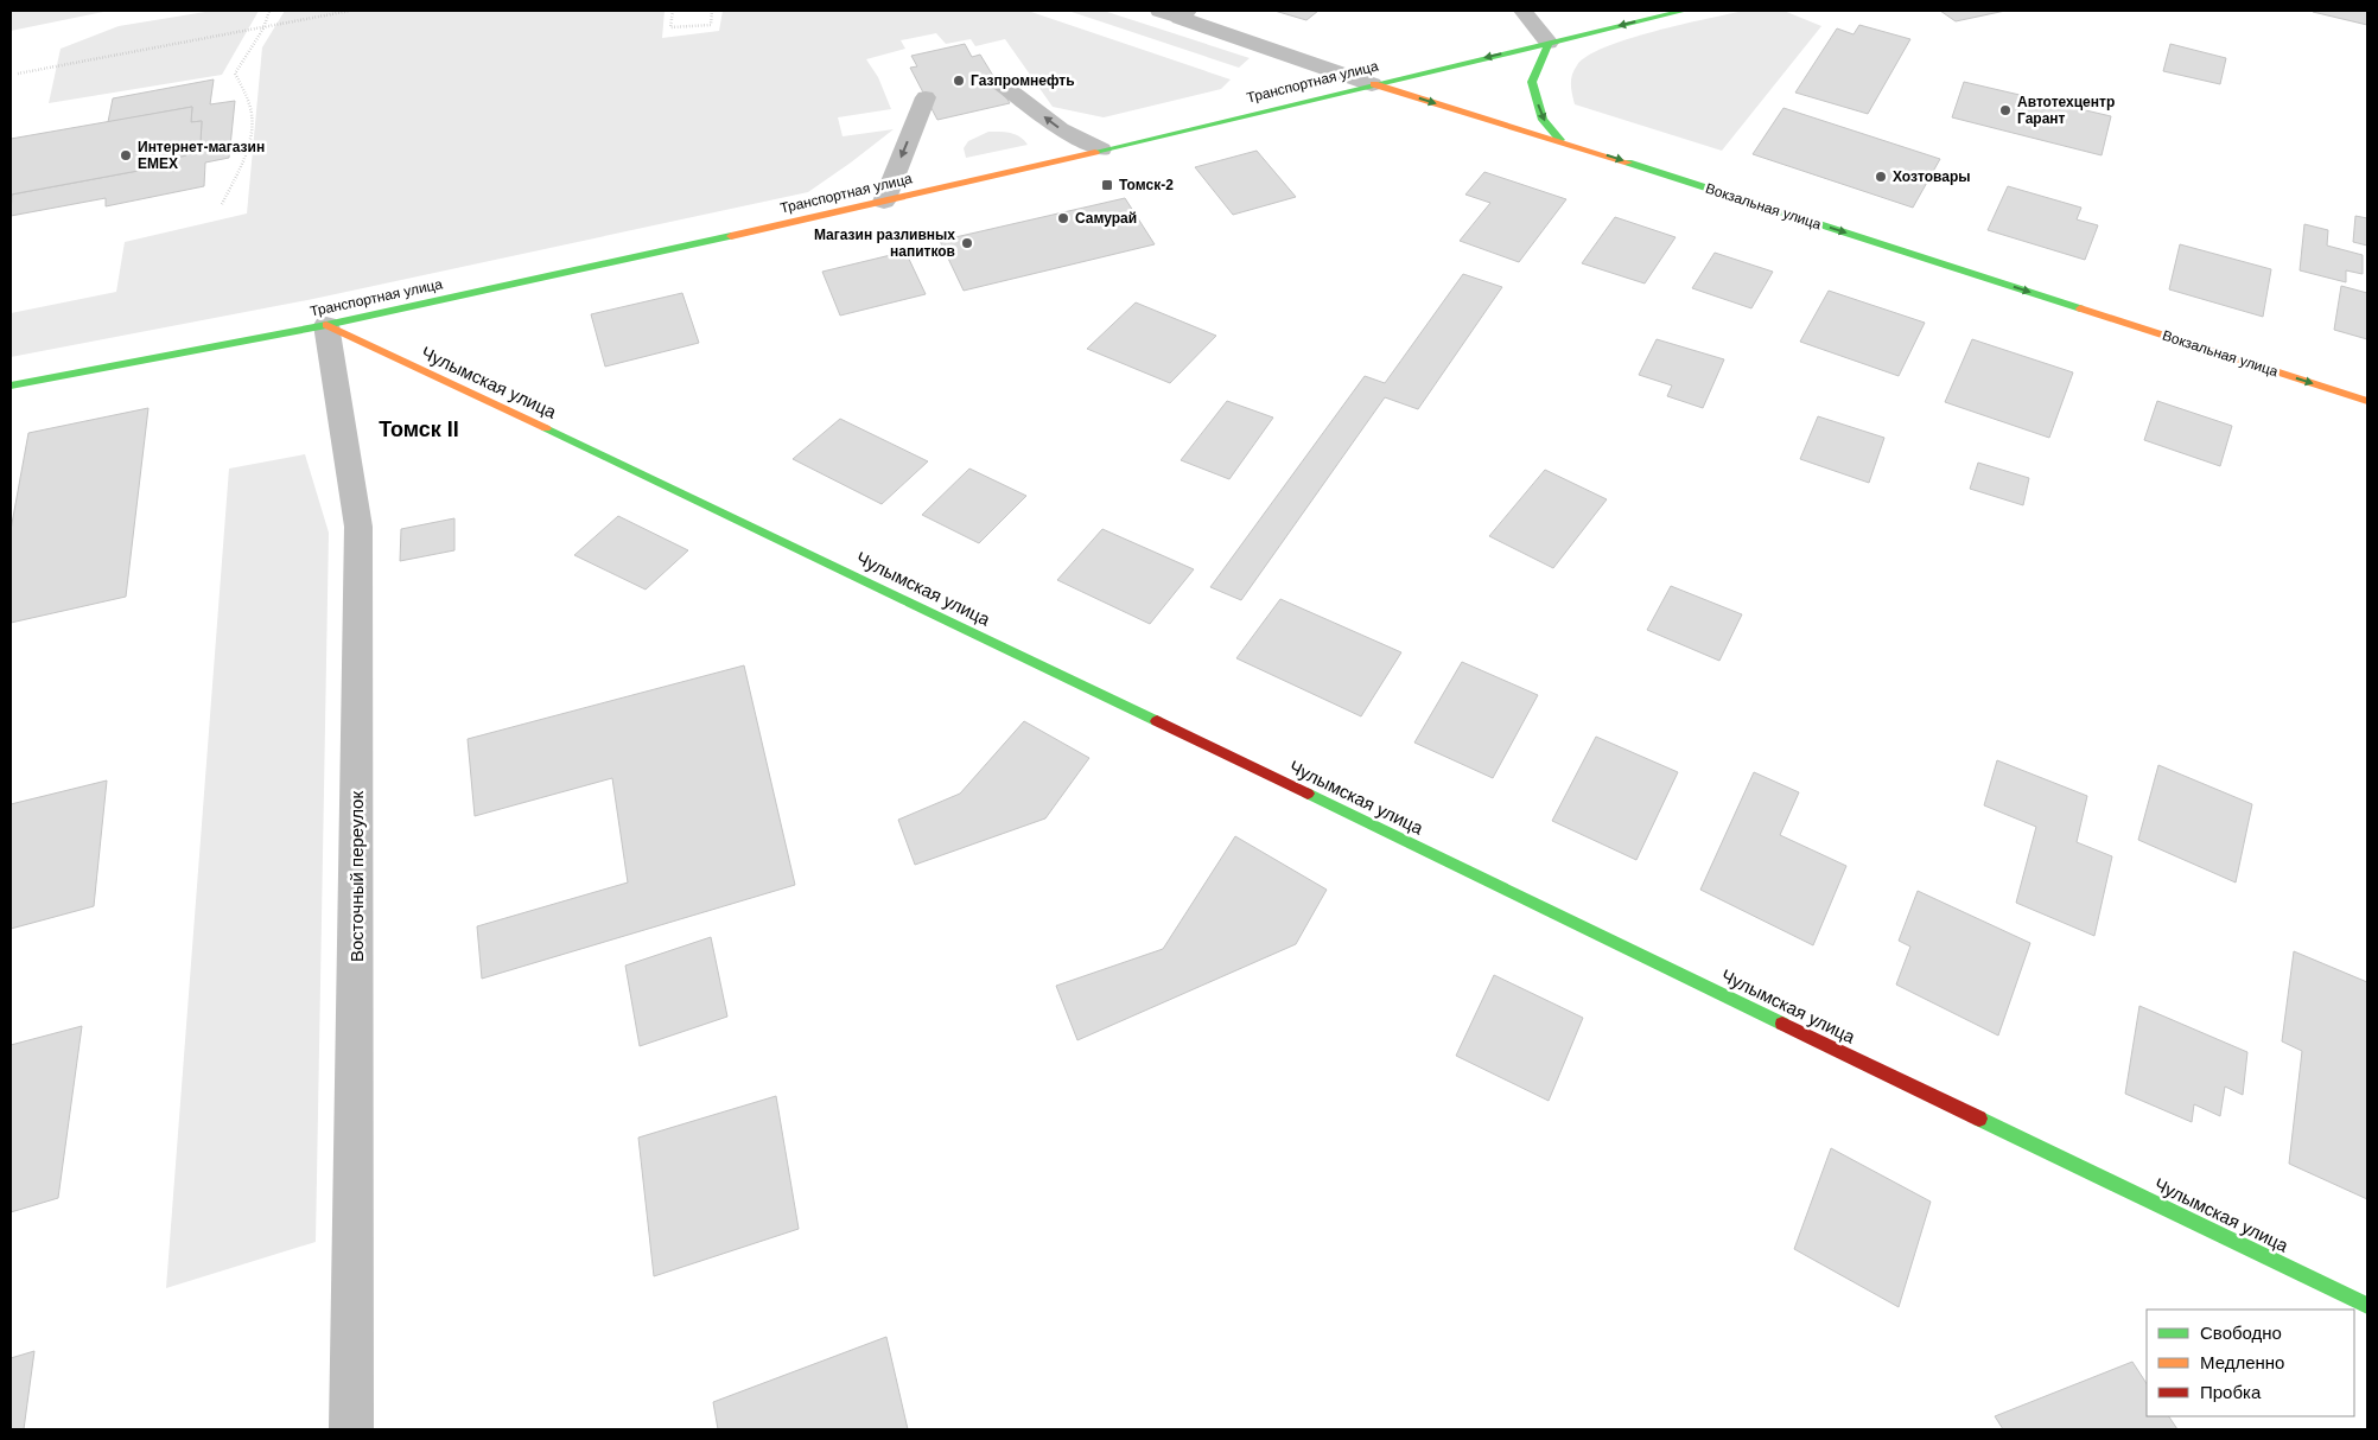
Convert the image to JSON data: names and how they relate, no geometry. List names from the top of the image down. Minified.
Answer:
{"streets":{"main road":["Транспортная улица","Вокзальная улица","Чулымская улица"],"street":["Восточный переулок"]},"crossings":[["Транспортная улица","Вокзальная улица"],["Транспортная улица","Чулымская улица"],["Транспортная улица","Восточный переулок"],["Чулымская улица","Восточный переулок"]],"one_way":["Вокзальная улица"],"districts":["Томск II"],"places":{"other":["Газпромнефть","Автотехцентр Гарант","Интернет-магазин EMEX","Хозтовары","Самурай","Магазин разливных напитков"],"transit":["Томск-2"]},"legend":["Свободно","Медленно","Пробка"]}
